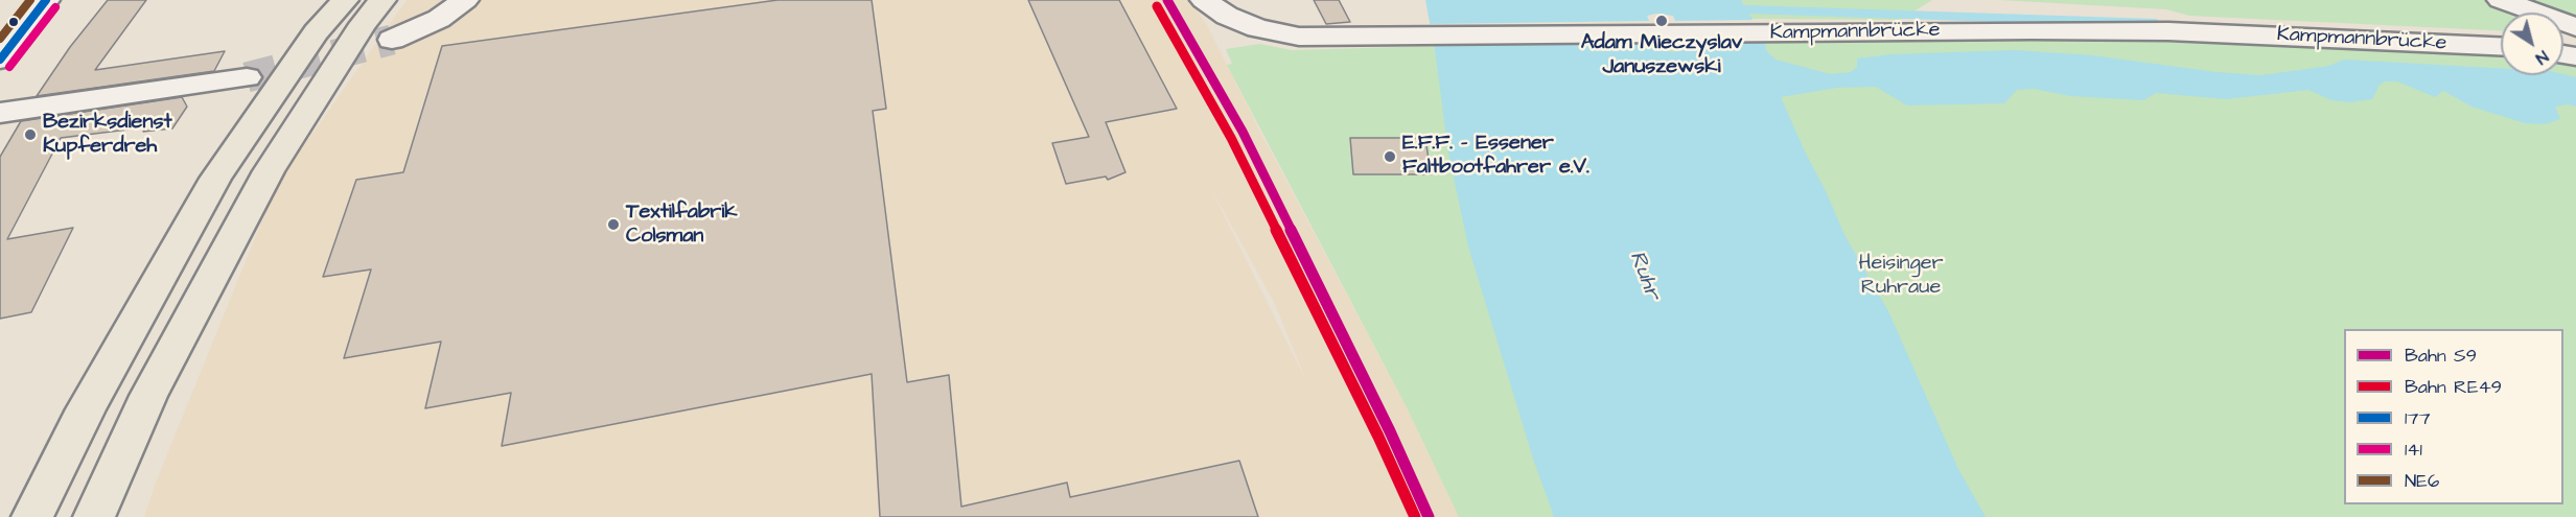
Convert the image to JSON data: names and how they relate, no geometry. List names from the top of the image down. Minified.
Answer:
{"streets":{"street":["Kampmannbrücke"]},"water":["Ruhr"],"parks":["Heisinger Ruhraue"],"places":["Adam Mieczyslav Januszewski","Bezirksdienst Kupferdreh","E.F.F. - Essener Faltbootfahrer e.V.","Textilfabrik Colsman"],"lines":["rail line S9","transit line 177","transit line NE6","rail line RE49","transit line 141"],"legend":["Bahn S9","Bahn RE49","177","141","NE6"],"north":"bottom right"}
